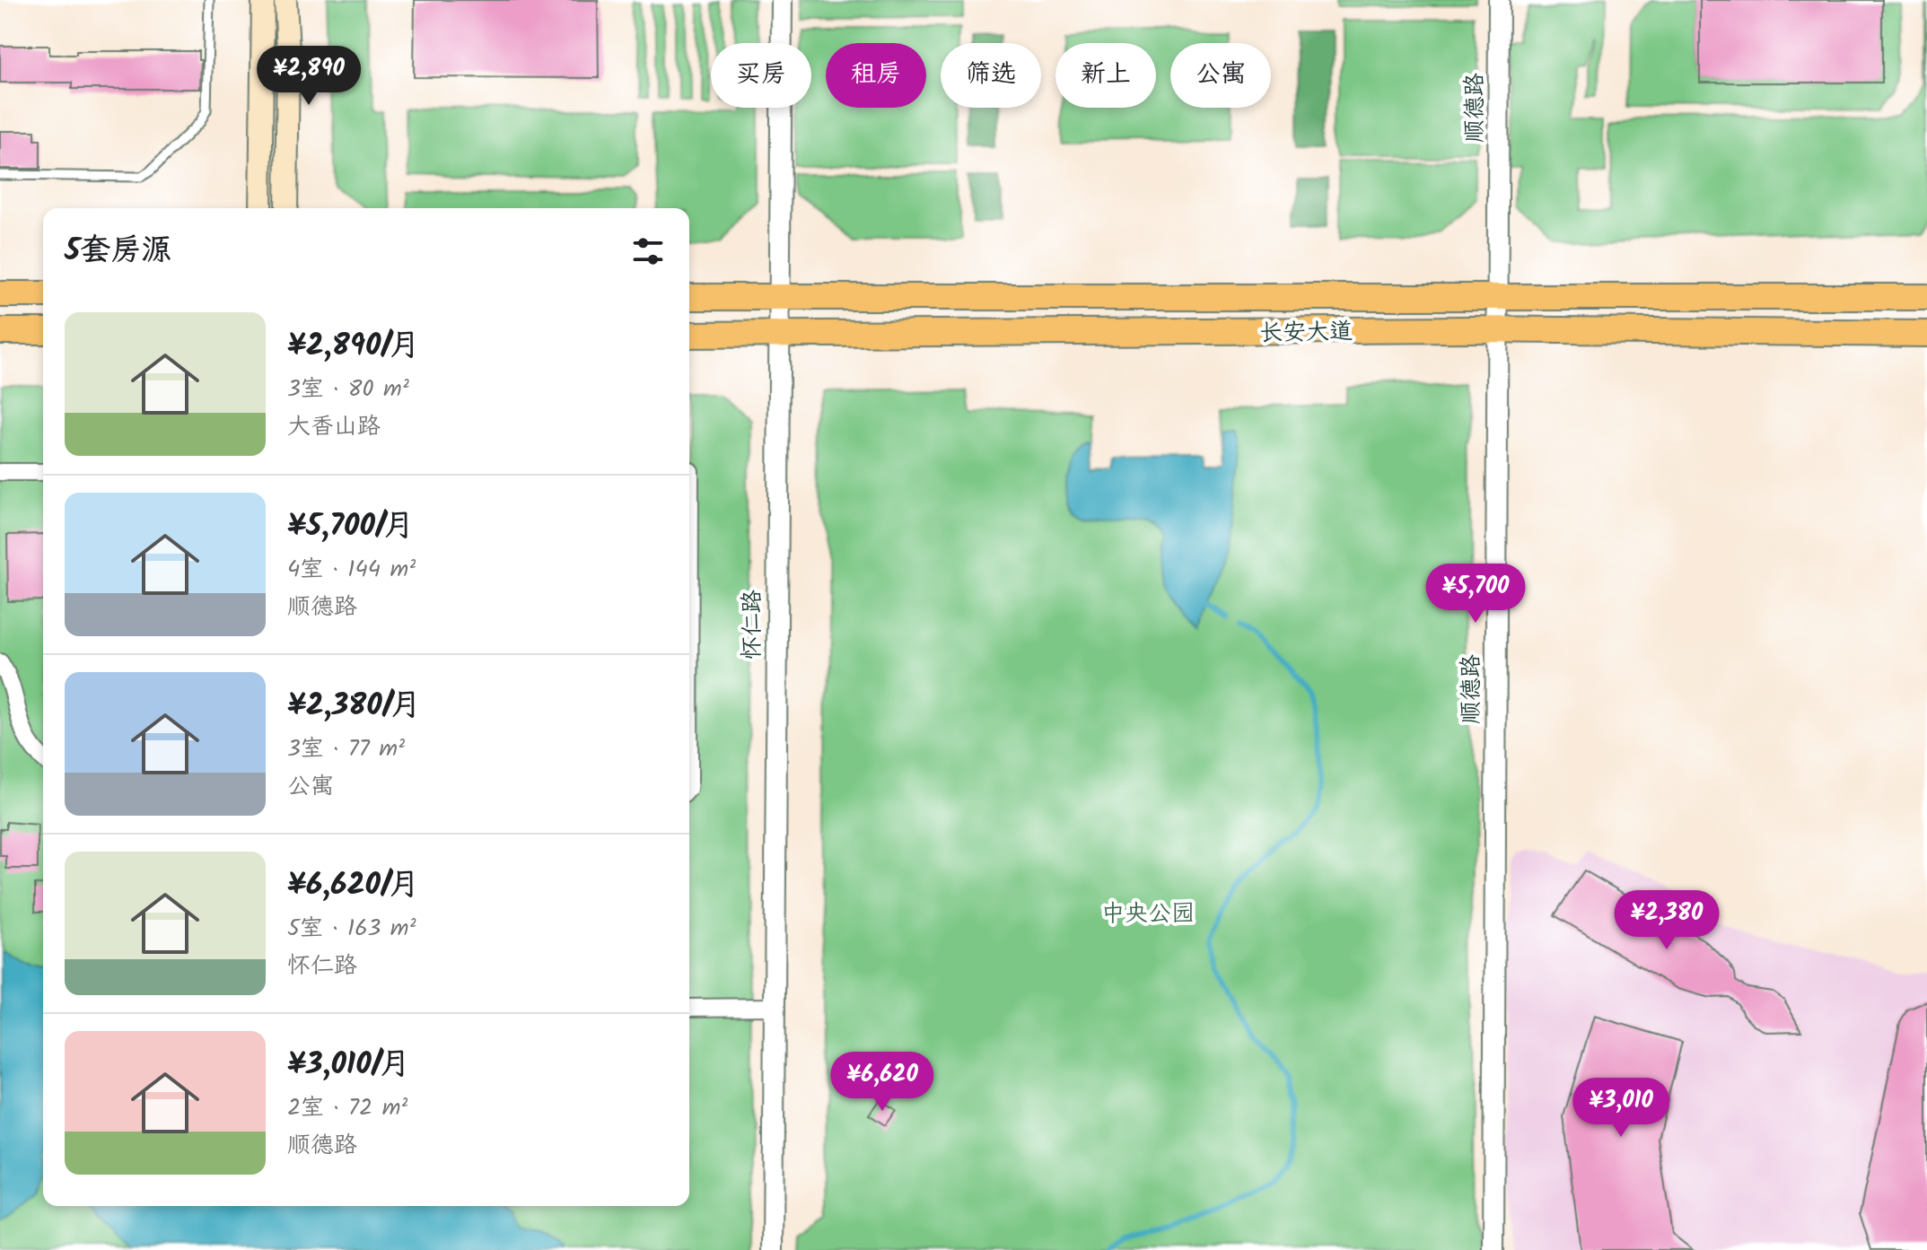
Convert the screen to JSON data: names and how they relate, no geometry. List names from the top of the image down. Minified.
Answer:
{"streets":{"main road":["长安大道"],"street":["顺德路","怀仁路"]},"crossings":[["顺德路","长安大道"],["长安大道","怀仁路"]],"parks":["中央公园"],"page":{"chip":["买房","租房","筛选","新上","公寓"],"price":["¥2,890","¥5,700","¥2,380","¥6,620","¥3,010"],"heading":"5套房源","list":[{"name":"¥2,890/月","note":"3室 · 80 m² · 大香山路"},{"name":"¥5,700/月","note":"4室 · 144 m² · 顺德路"},{"name":"¥2,380/月","note":"3室 · 77 m² · 公寓"},{"name":"¥6,620/月","note":"5室 · 163 m² · 怀仁路"},{"name":"¥3,010/月","note":"2室 · 72 m² · 顺德路"}]}}
